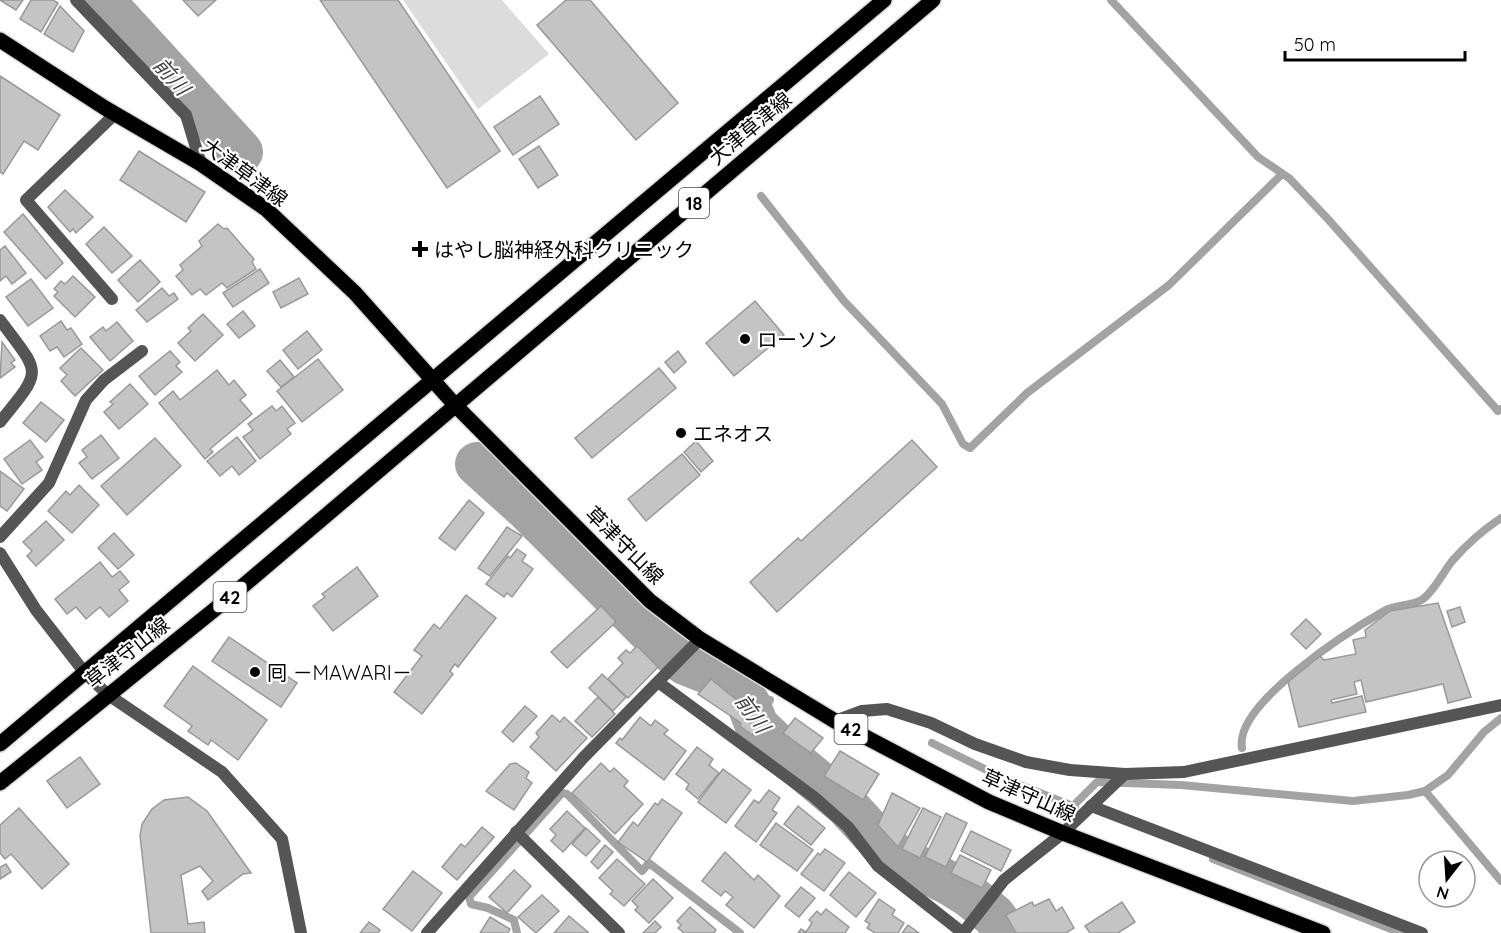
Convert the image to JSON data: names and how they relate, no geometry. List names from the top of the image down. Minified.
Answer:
{"streets":{"main road":["大津草津線","18","草津守山線","42"]},"crossings":[["大津草津線","草津守山線"]],"water":["前川"],"places":{"health":["はやし脳神経外科クリニック"],"other":["ローソン","エネオス","囘 －MAWARI－"]},"scale_bar":"50 m","north":"bottom"}
